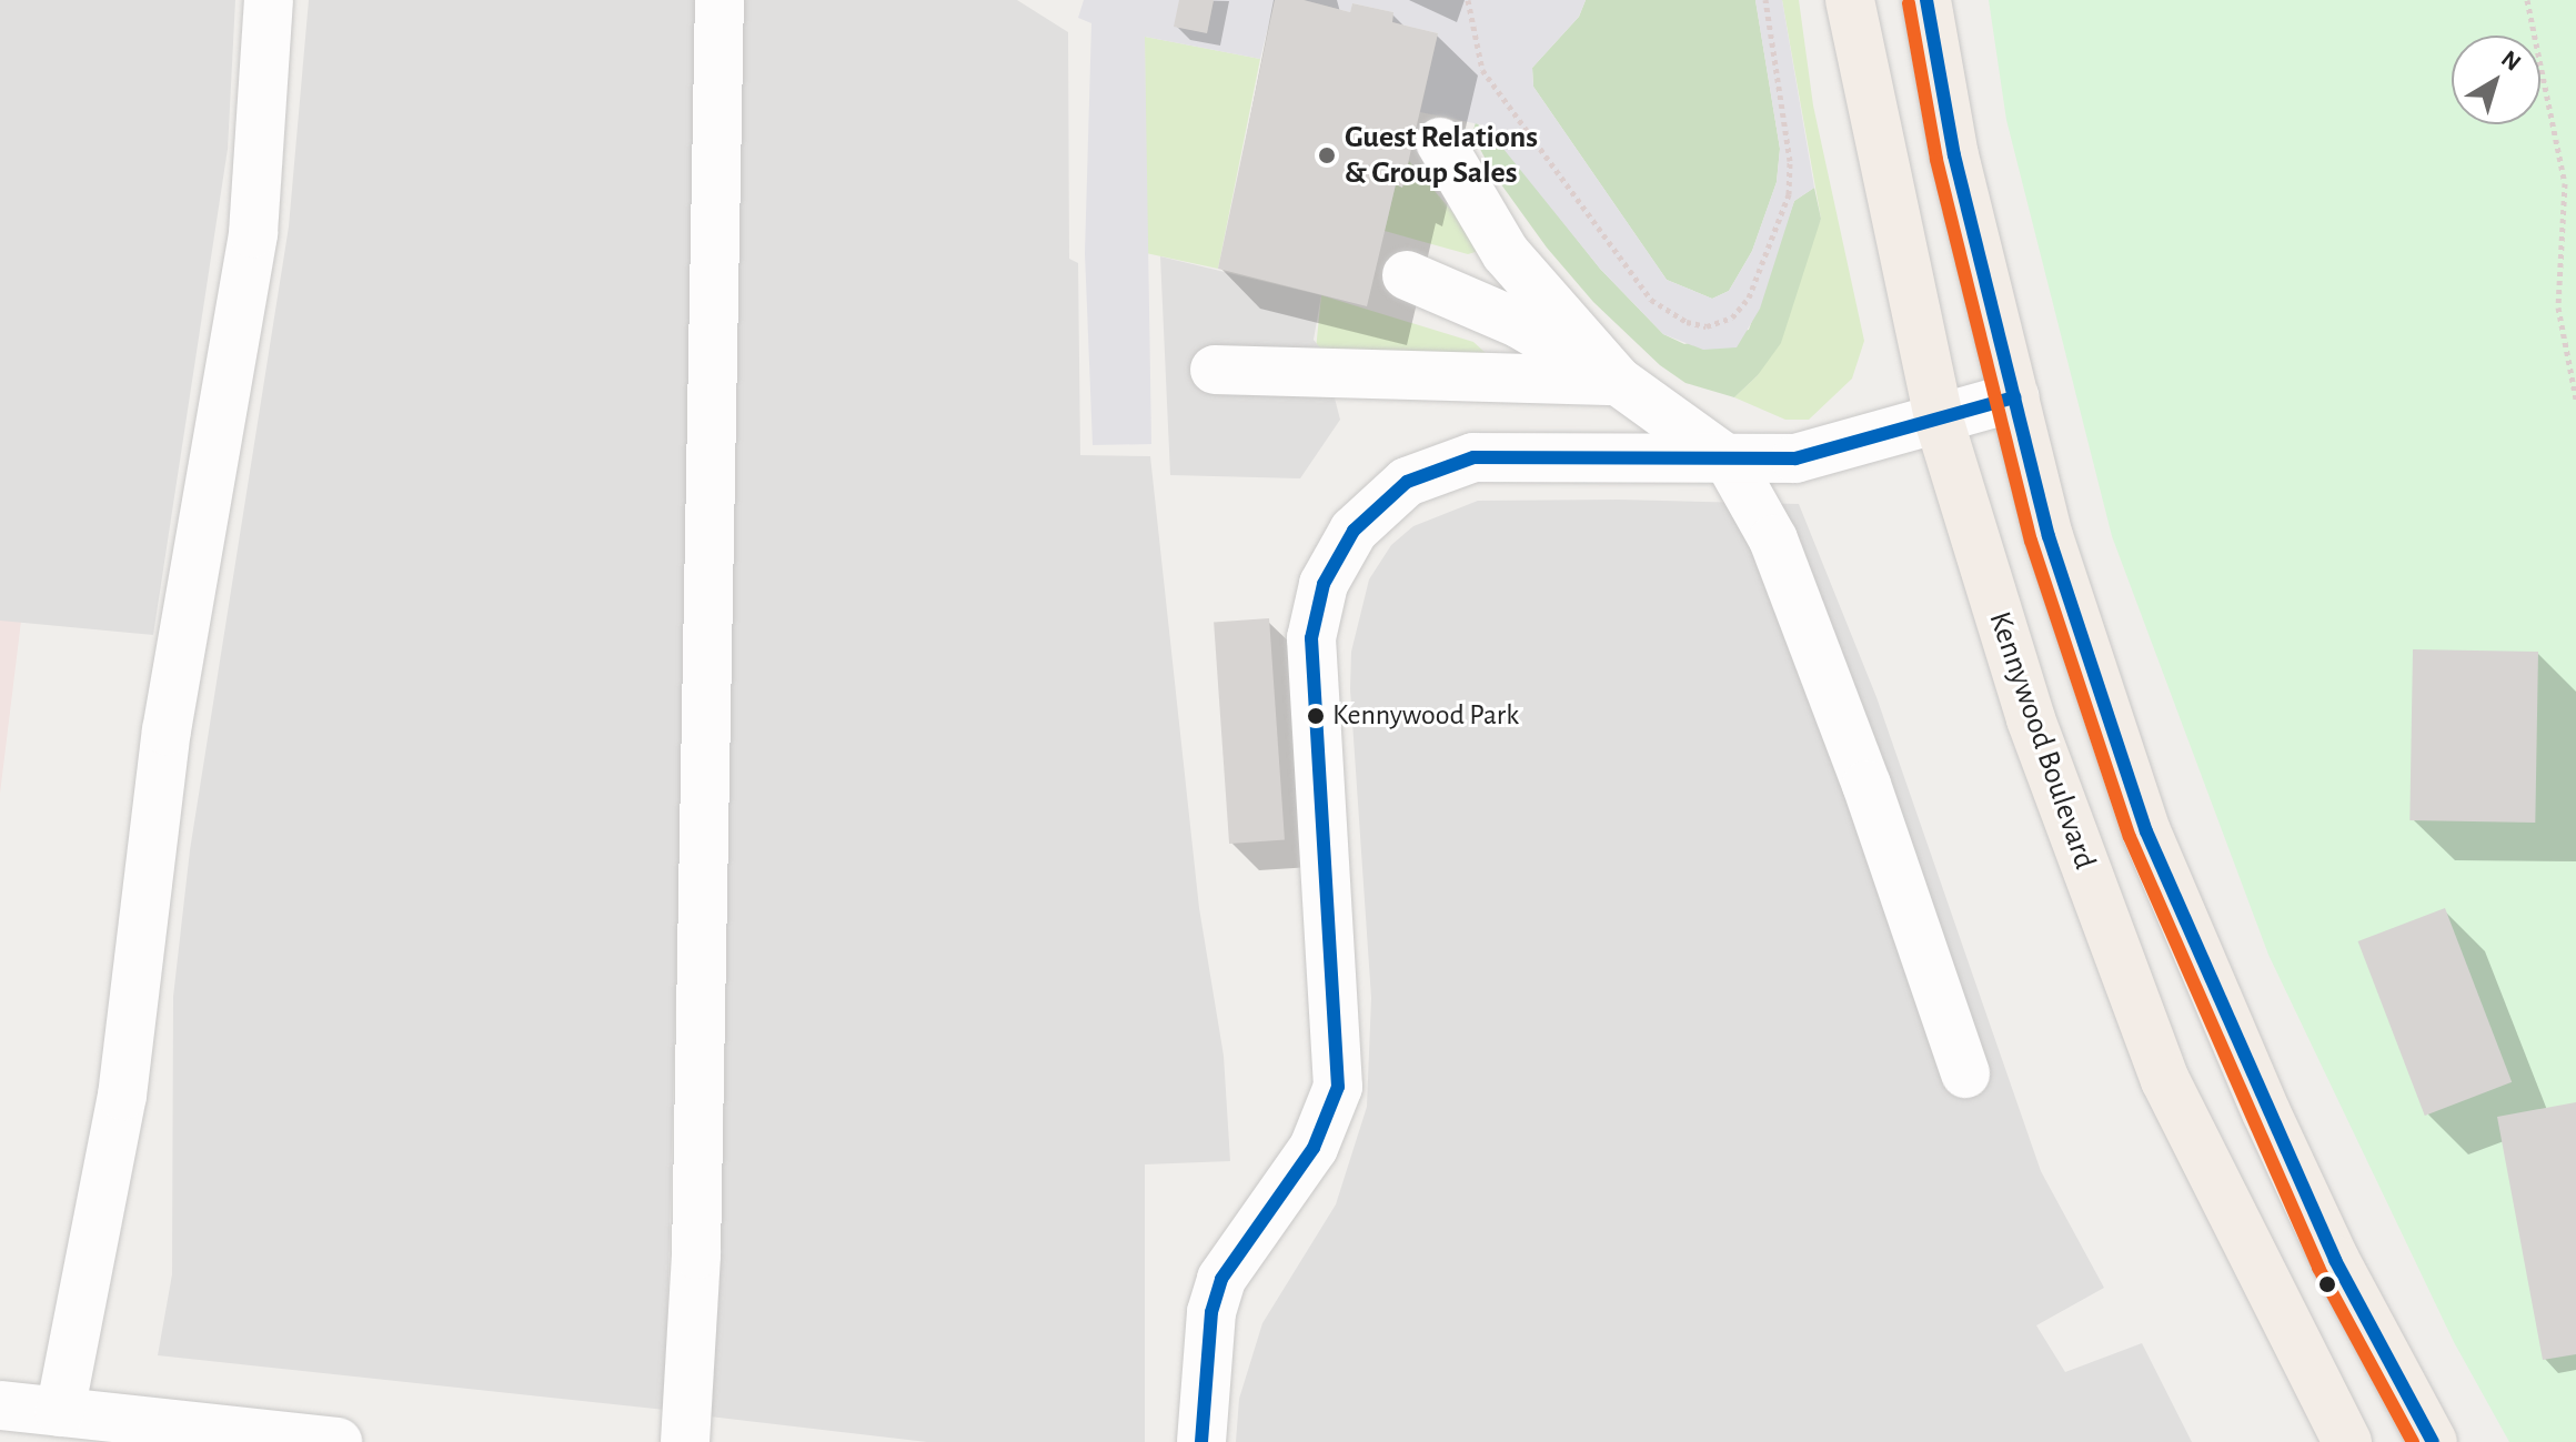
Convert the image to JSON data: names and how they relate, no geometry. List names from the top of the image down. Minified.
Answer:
{"streets":{"main road":["Kennywood Boulevard"]},"places":["Guest Relations & Group Sales","Kennywood Park"],"north":"top right"}
